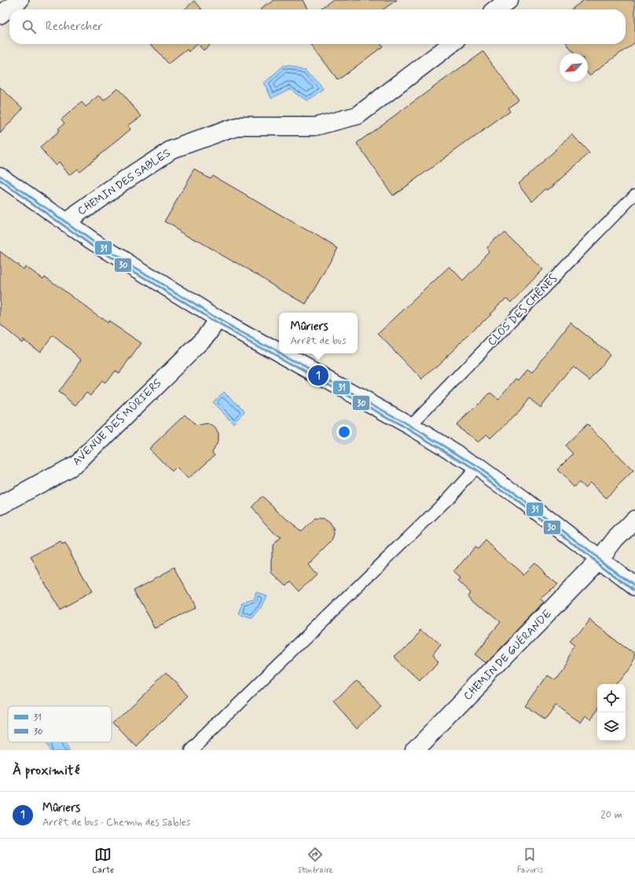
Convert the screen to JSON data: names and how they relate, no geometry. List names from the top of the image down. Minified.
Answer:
{"streets":{"street":["CHEMIN DES SABLES","AVENUE DES MÛRIERS","CHEMIN DE GUÉRANDE"],"lane":["CLOS DES CHÊNES"]},"crossings":[["CHEMIN DES SABLES","CLOS DES CHÊNES"],["CHEMIN DES SABLES","AVENUE DES MÛRIERS"],["CHEMIN DES SABLES","CHEMIN DE GUÉRANDE"]],"lines":["transit line 31","transit line 30"],"legend":["31","30"],"north":"bottom left","page":{"search":"Rechercher","popup":["Mûriers","Arrêt de bus"],"pins":"1","heading":"À proximité","list":[{"mark":"1","name":"Mûriers","note":"Arrêt de bus · Chemin des Sables","value":"20 m"}],"nav":["Carte","Itinéraire","Favoris"]}}
